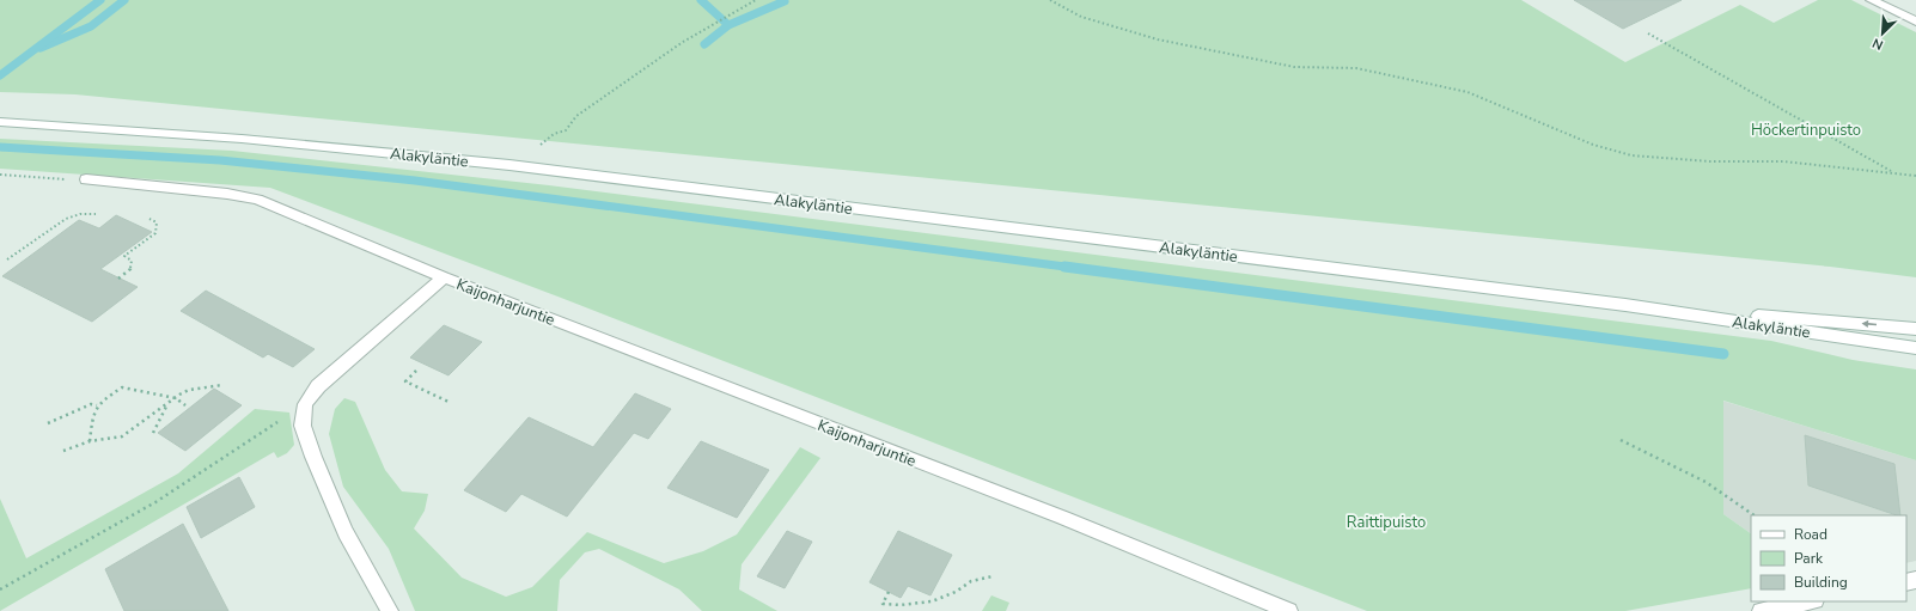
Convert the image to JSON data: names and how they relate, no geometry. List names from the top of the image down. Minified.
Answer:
{"streets":{"main road":["Alakyläntie","Kaijonharjuntie"]},"parks":["Höckertinpuisto","Raittipuisto"],"legend":["Road","Park","Building"],"north":"bottom left"}
